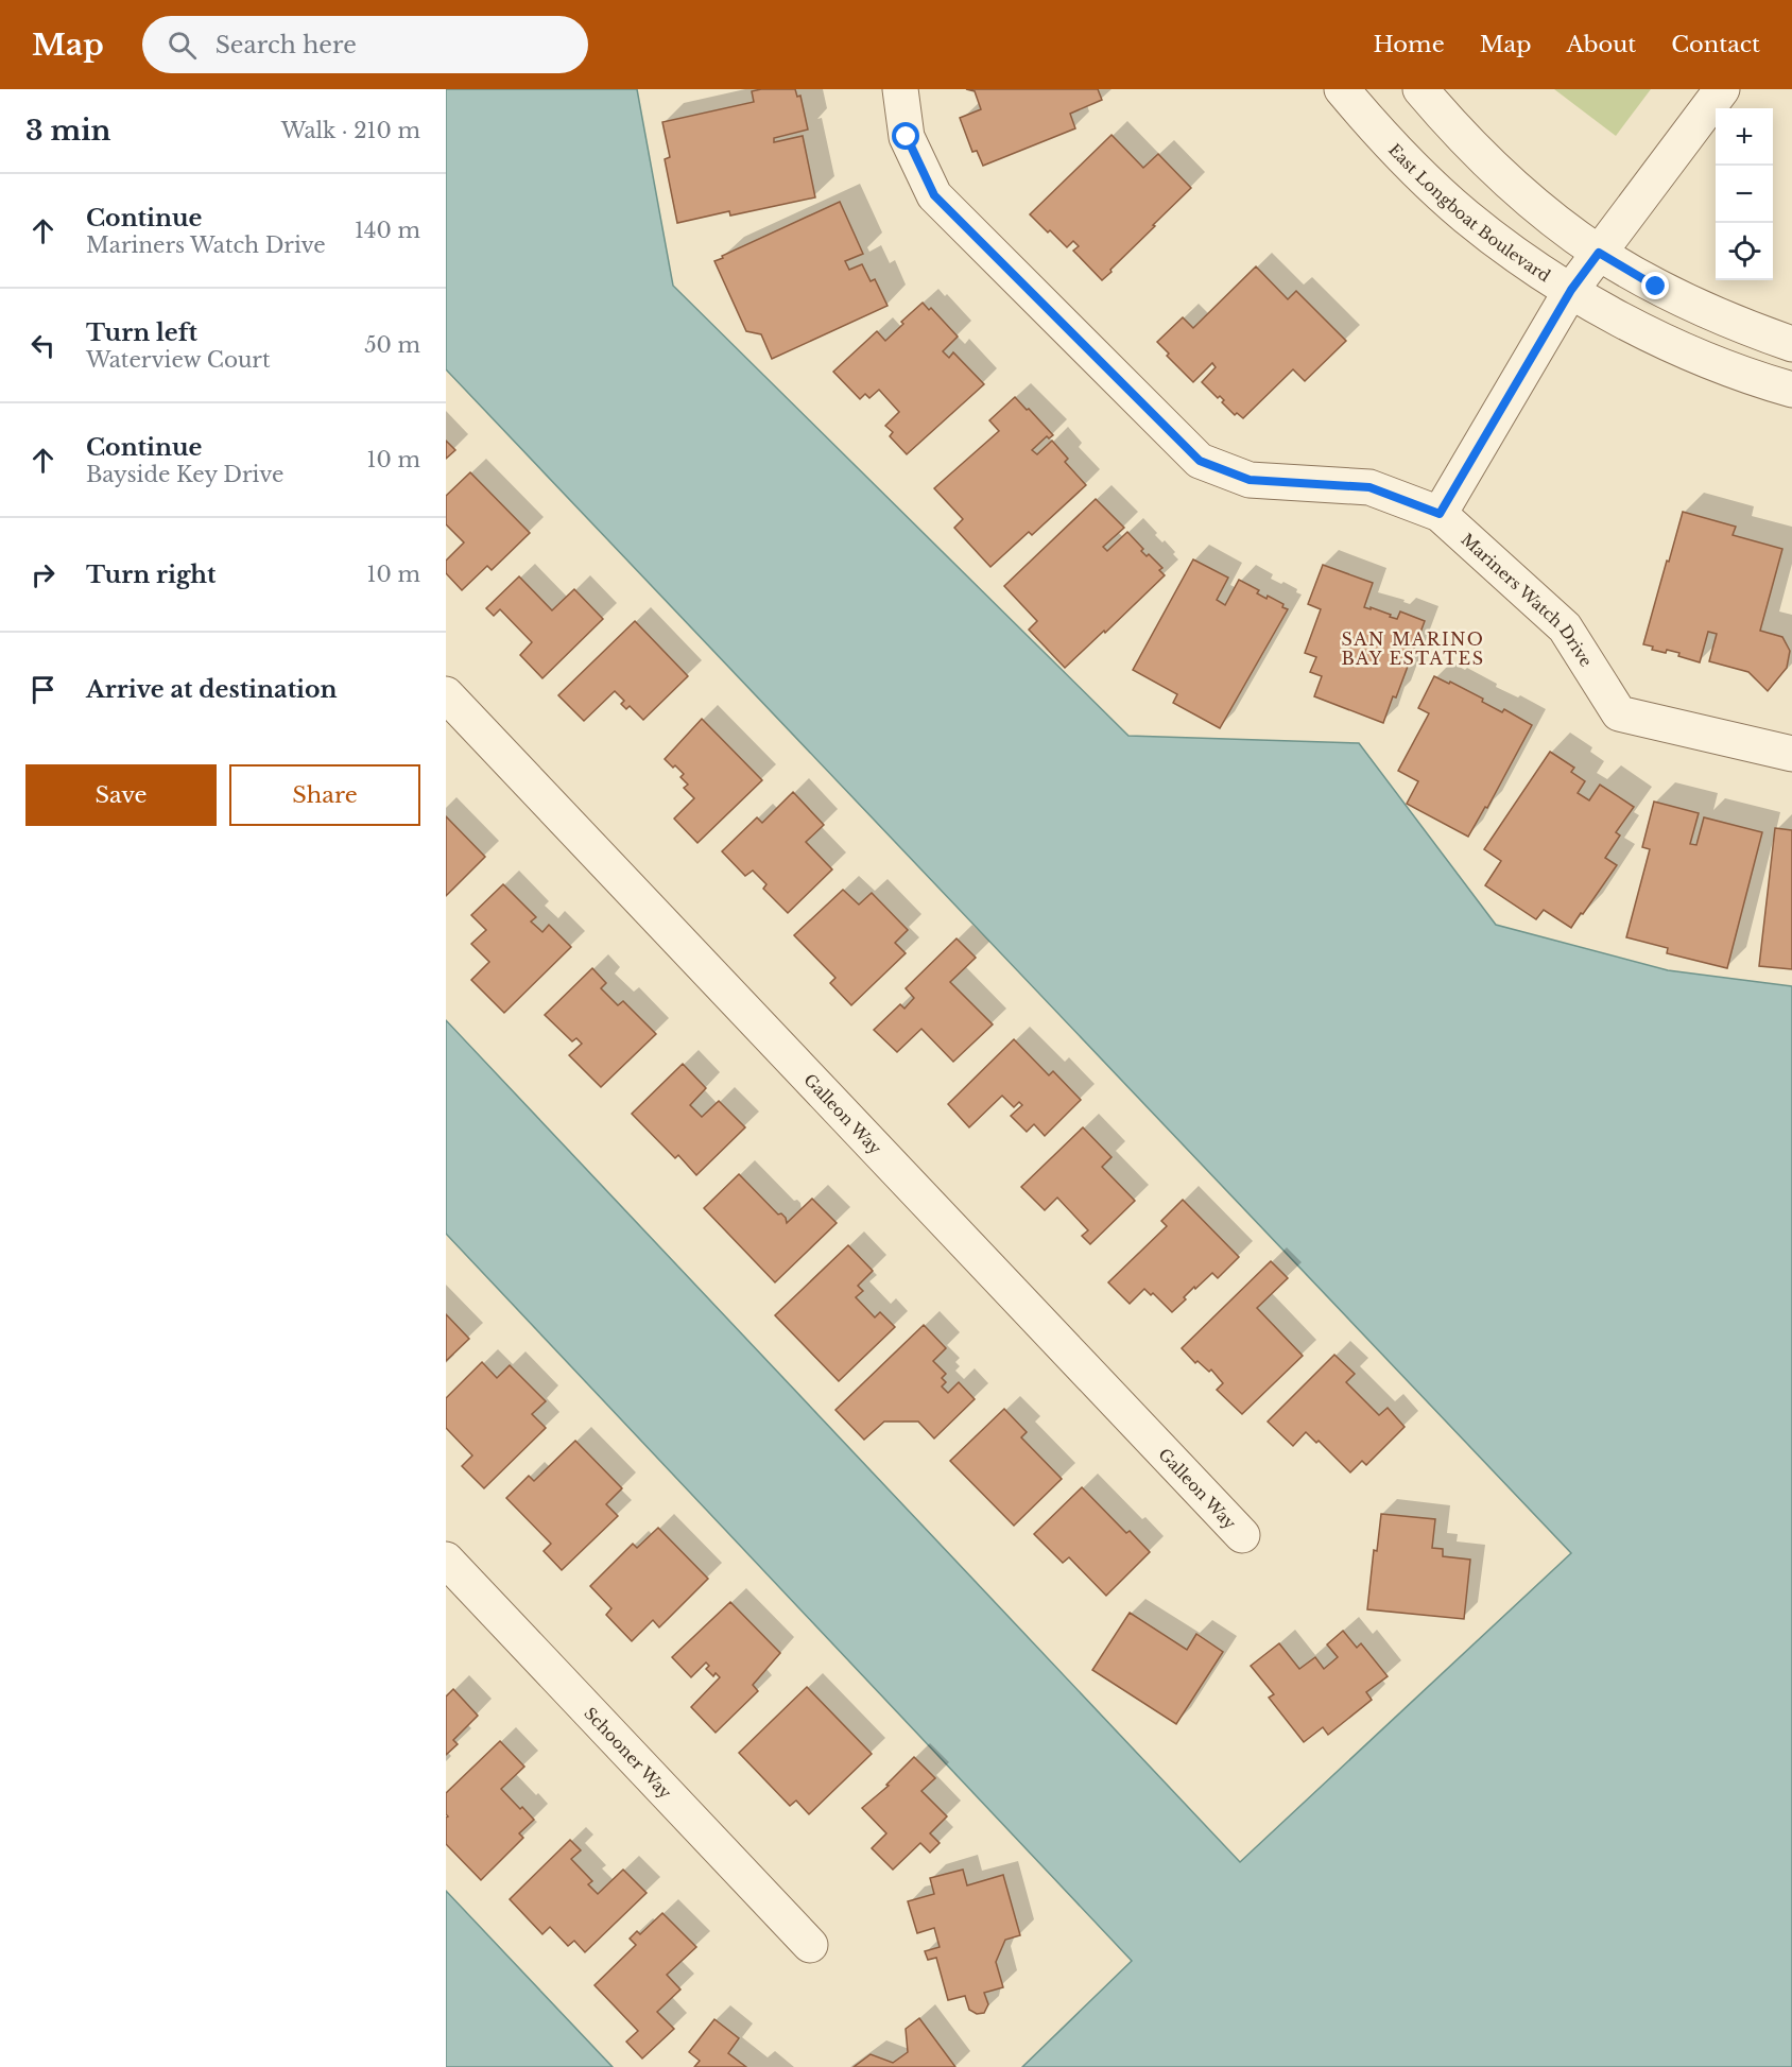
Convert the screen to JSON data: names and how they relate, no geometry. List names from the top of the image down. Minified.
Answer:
{"streets":{"street":["East Longboat Boulevard","Mariners Watch Drive","Galleon Way","Schooner Way"]},"districts":["SAN MARINO BAY ESTATES"],"page":{"header":"Map","search":"Search here","nav":["Home","Map","About","Contact"],"heading":["3 min","Walk · 210 m"],"map_buttons":["+","−"],"list":[["Continue","Mariners Watch Drive","140 m"],["Turn left","Waterview Court","50 m"],["Continue","Bayside Key Drive","10 m"],["Turn right","10 m"],"Arrive at destination"],"buttons":["Save","Share"]}}
